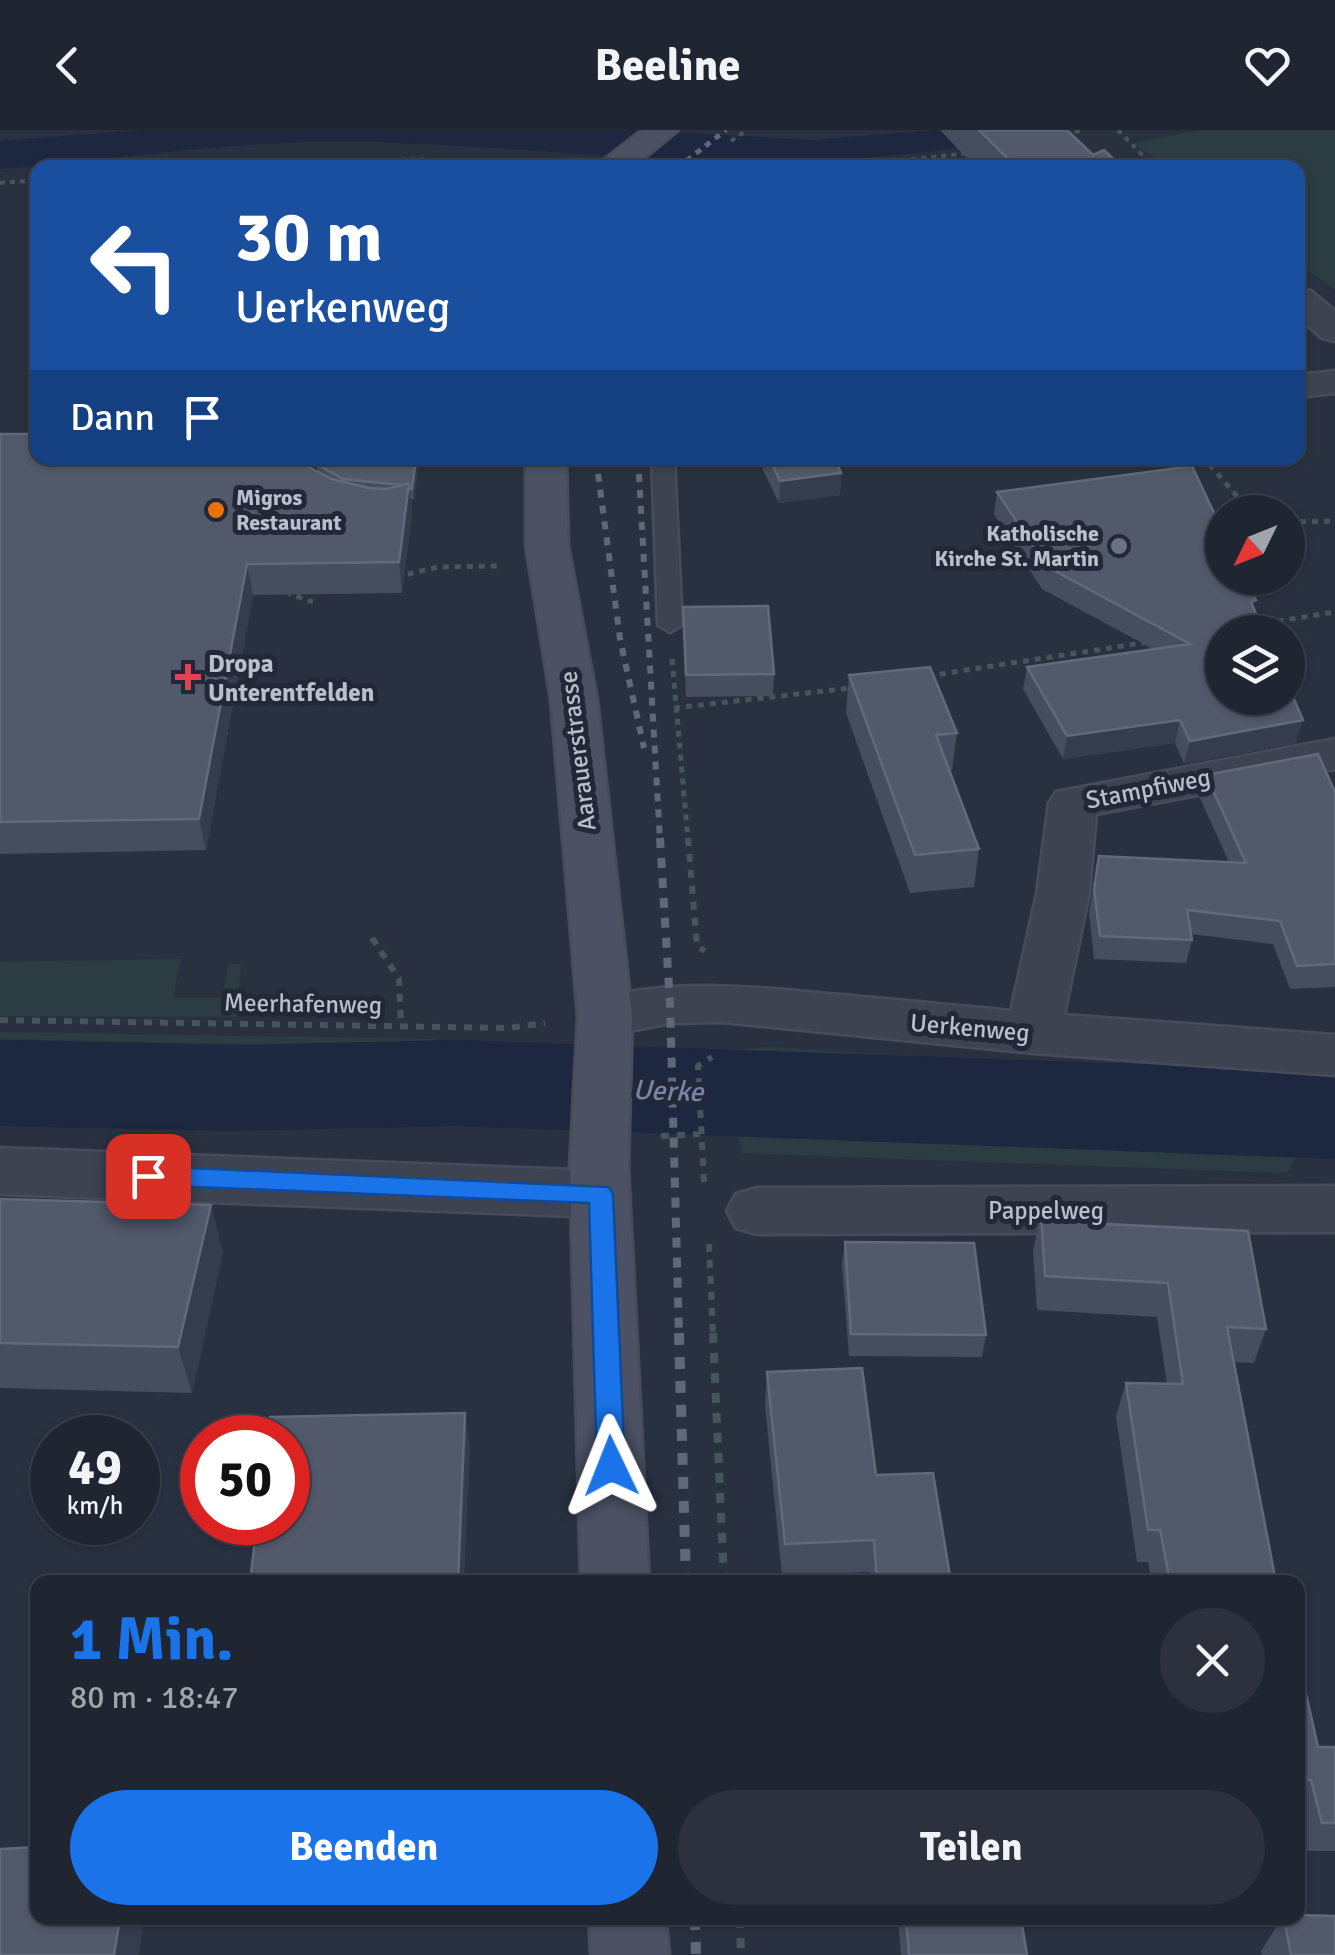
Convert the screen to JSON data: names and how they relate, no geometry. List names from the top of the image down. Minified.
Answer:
{"streets":{"main road":["Aarauerstrasse"],"street":["Stampfiweg","Uerkenweg","Pappelweg"],"path":["Meerhafenweg"]},"crossings":[["Aarauerstrasse","Meerhafenweg"],["Aarauerstrasse","Uerkenweg"],["Stampfiweg","Uerkenweg"],["Meerhafenweg","Uerkenweg"]],"water":["Uerke"],"places":{"other":["Migros Restaurant","Katholische Kirche St. Martin"],"health":["Dropa Unterentfelden"]},"north":"bottom left","page":{"header":"Beeline","turn":["30 m","Uerkenweg"],"then":"Dann","speed":"49 km/h","limit":"50","heading":["1 Min.","80 m · 18:47"],"buttons":["Beenden","Teilen"]}}
